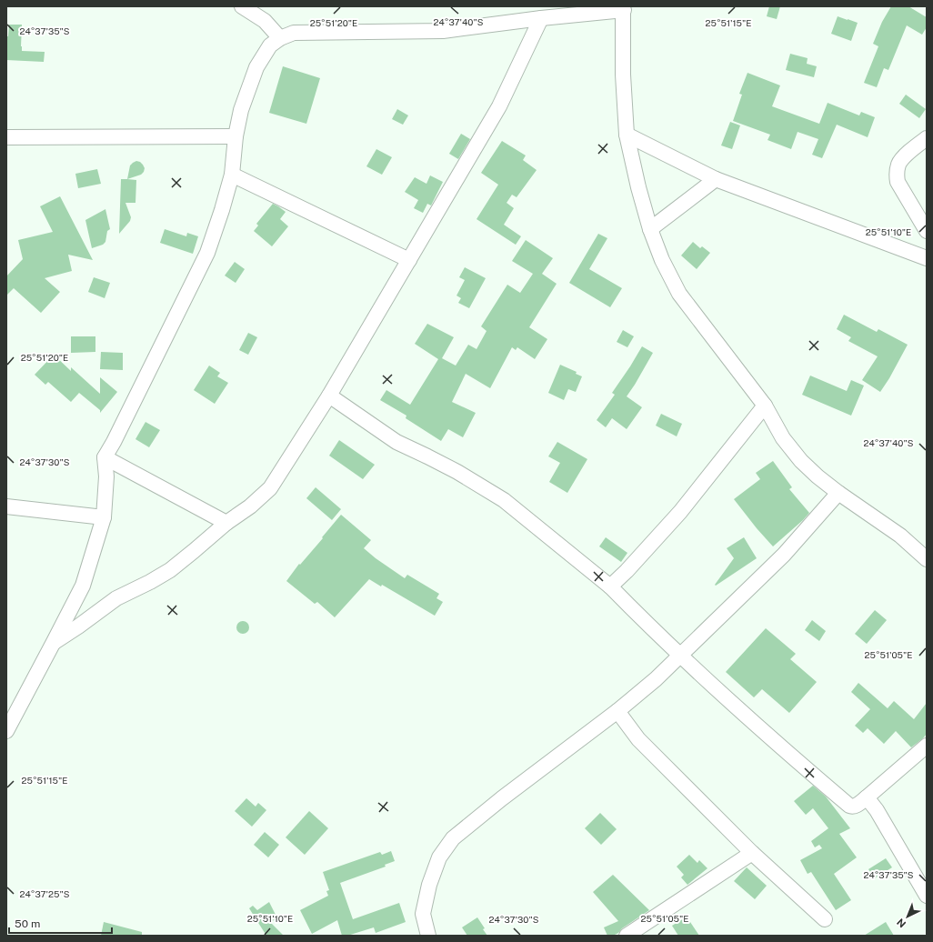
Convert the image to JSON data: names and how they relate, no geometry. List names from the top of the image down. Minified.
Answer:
{"scale_bar":"50 m","north":"bottom left","coordinates":["24°37'40\"S","25°51'20\"E","25°51'15\"E","24°37'35\"S","25°51'10\"E","24°37'30\"S","25°51'05\"E","24°37'25\"S"]}
